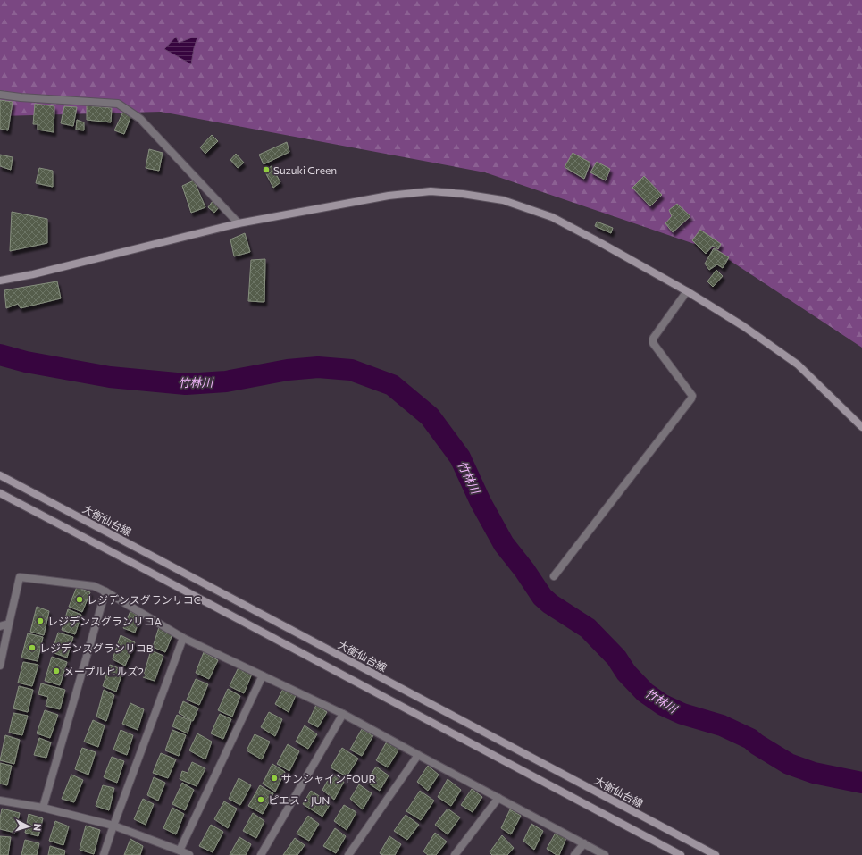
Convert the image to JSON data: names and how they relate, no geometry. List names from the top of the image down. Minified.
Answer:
{"streets":{"main road":["大衡仙台線"]},"water":["竹林川"],"places":["Suzuki Green","レジデンスグランリコC","レジデンスグランリコA","レジデンスグランリコB","メープルヒルズ2","サンシャインFOUR","ピエス・JUN"],"north":"right"}
